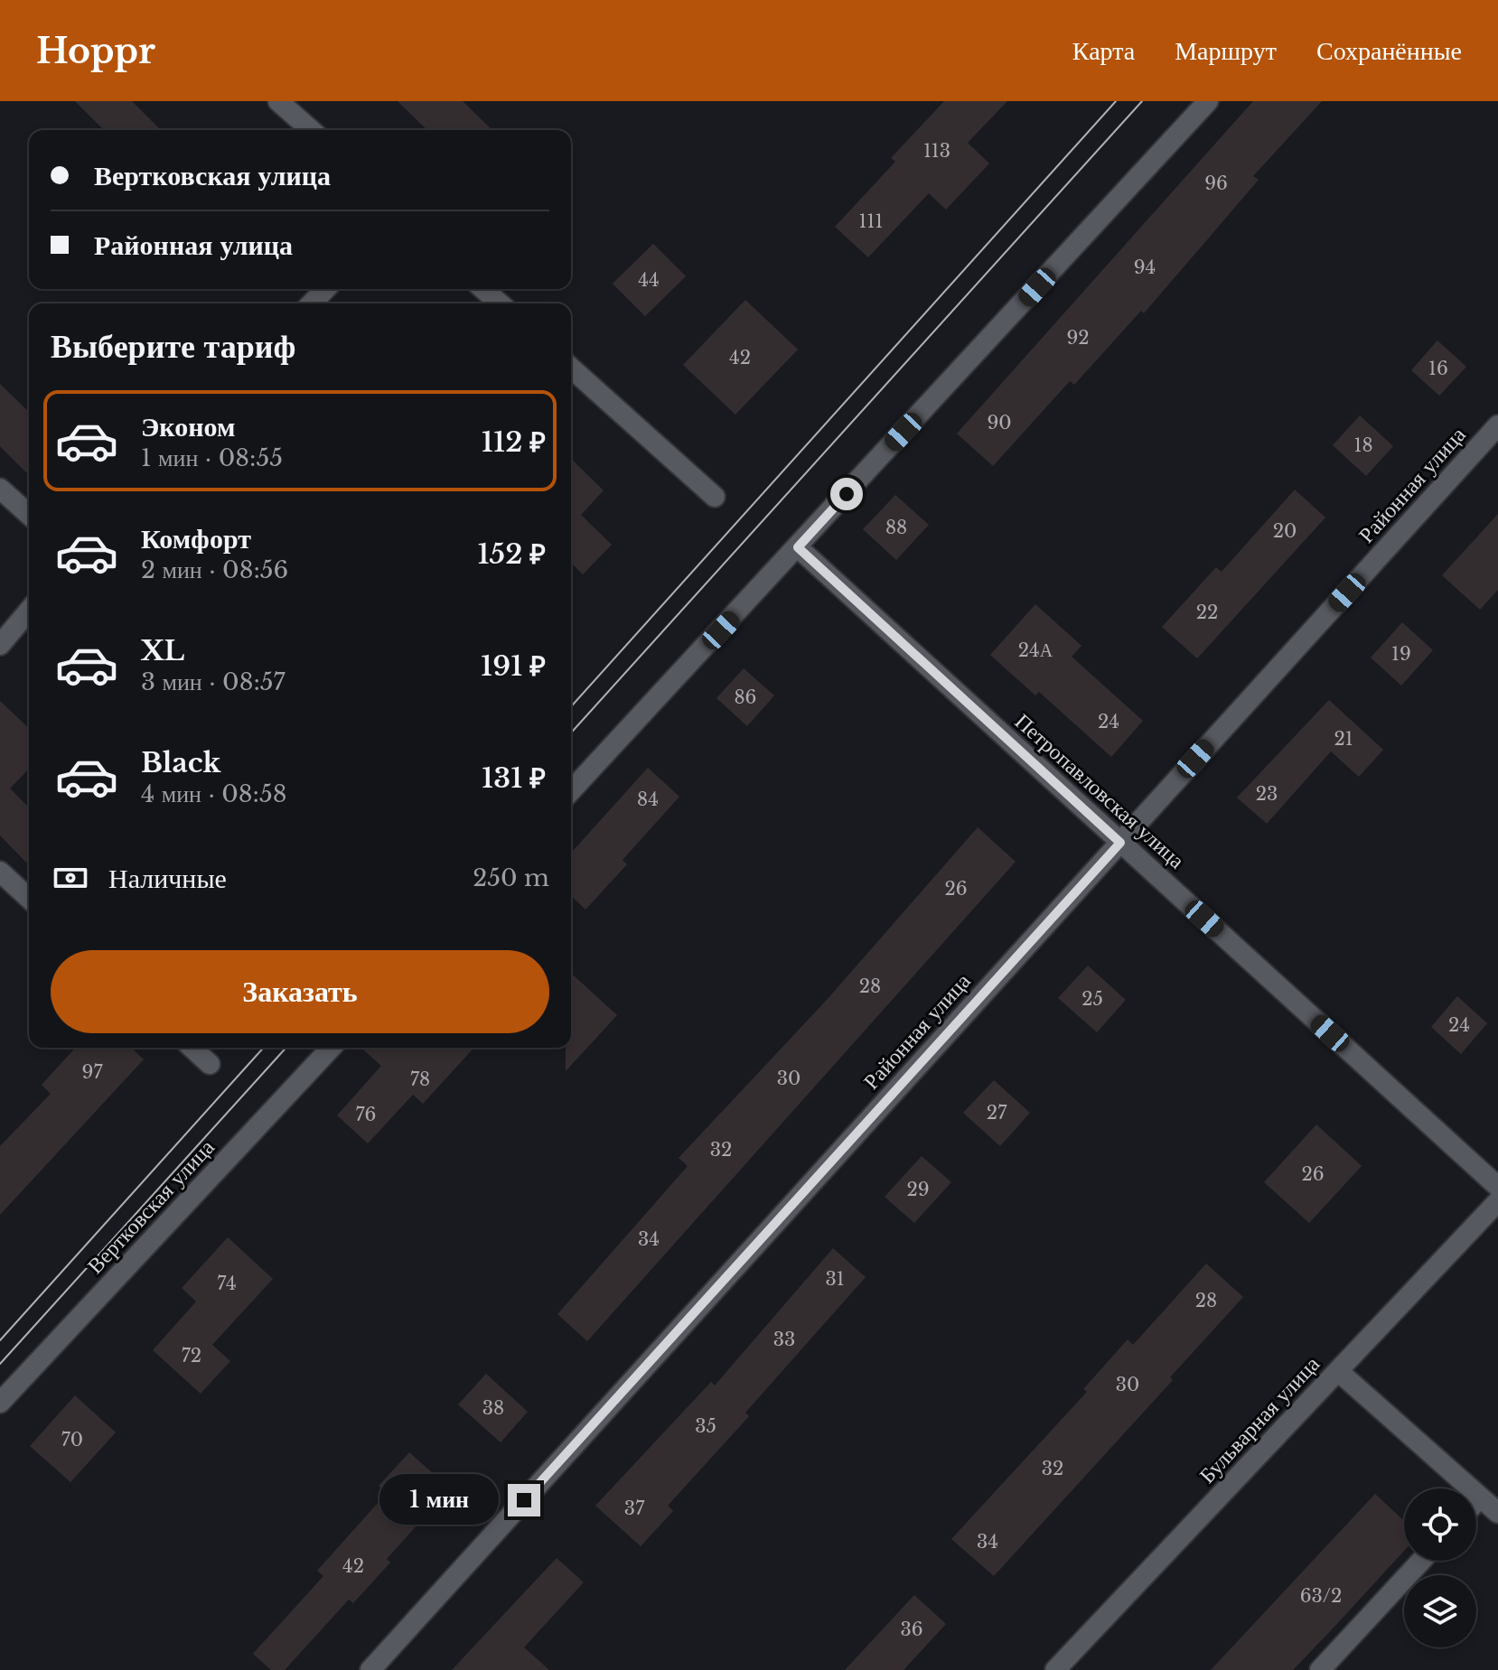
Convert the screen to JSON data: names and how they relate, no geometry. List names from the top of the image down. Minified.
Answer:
{"streets":{"street":["Районная улица","Петропавловская улица","Вертковская улица","Бульварная улица"]},"crossings":[["Районная улица","Петропавловская улица"]],"house_numbers":["113","96","111","94","44","92","42","16","90","18","88","20","22","24А","19","86","24","21","23","84","26","28","25","24","97","30","78","27","76","32","26","29","34","31","74","28","33","72","30","38","35","70","32","37","34","42","63/2","36"],"page":{"header":"Hoppr","nav":["Карта","Маршрут","Сохранённые"],"banner":["Вертковская улица","Районная улица"],"heading":"Выберите тариф","list":[{"name":"Эконом","note":"1 мин · 08:55","value":"112 ₽"},{"name":"Комфорт","note":"2 мин · 08:56","value":"152 ₽"},{"name":"XL","note":"3 мин · 08:57","value":"191 ₽"},{"name":"Black","note":"4 мин · 08:58","value":"131 ₽"}],"pay":["Наличные","250 m"],"buttons":"Заказать","bubble":"1 мин"}}
